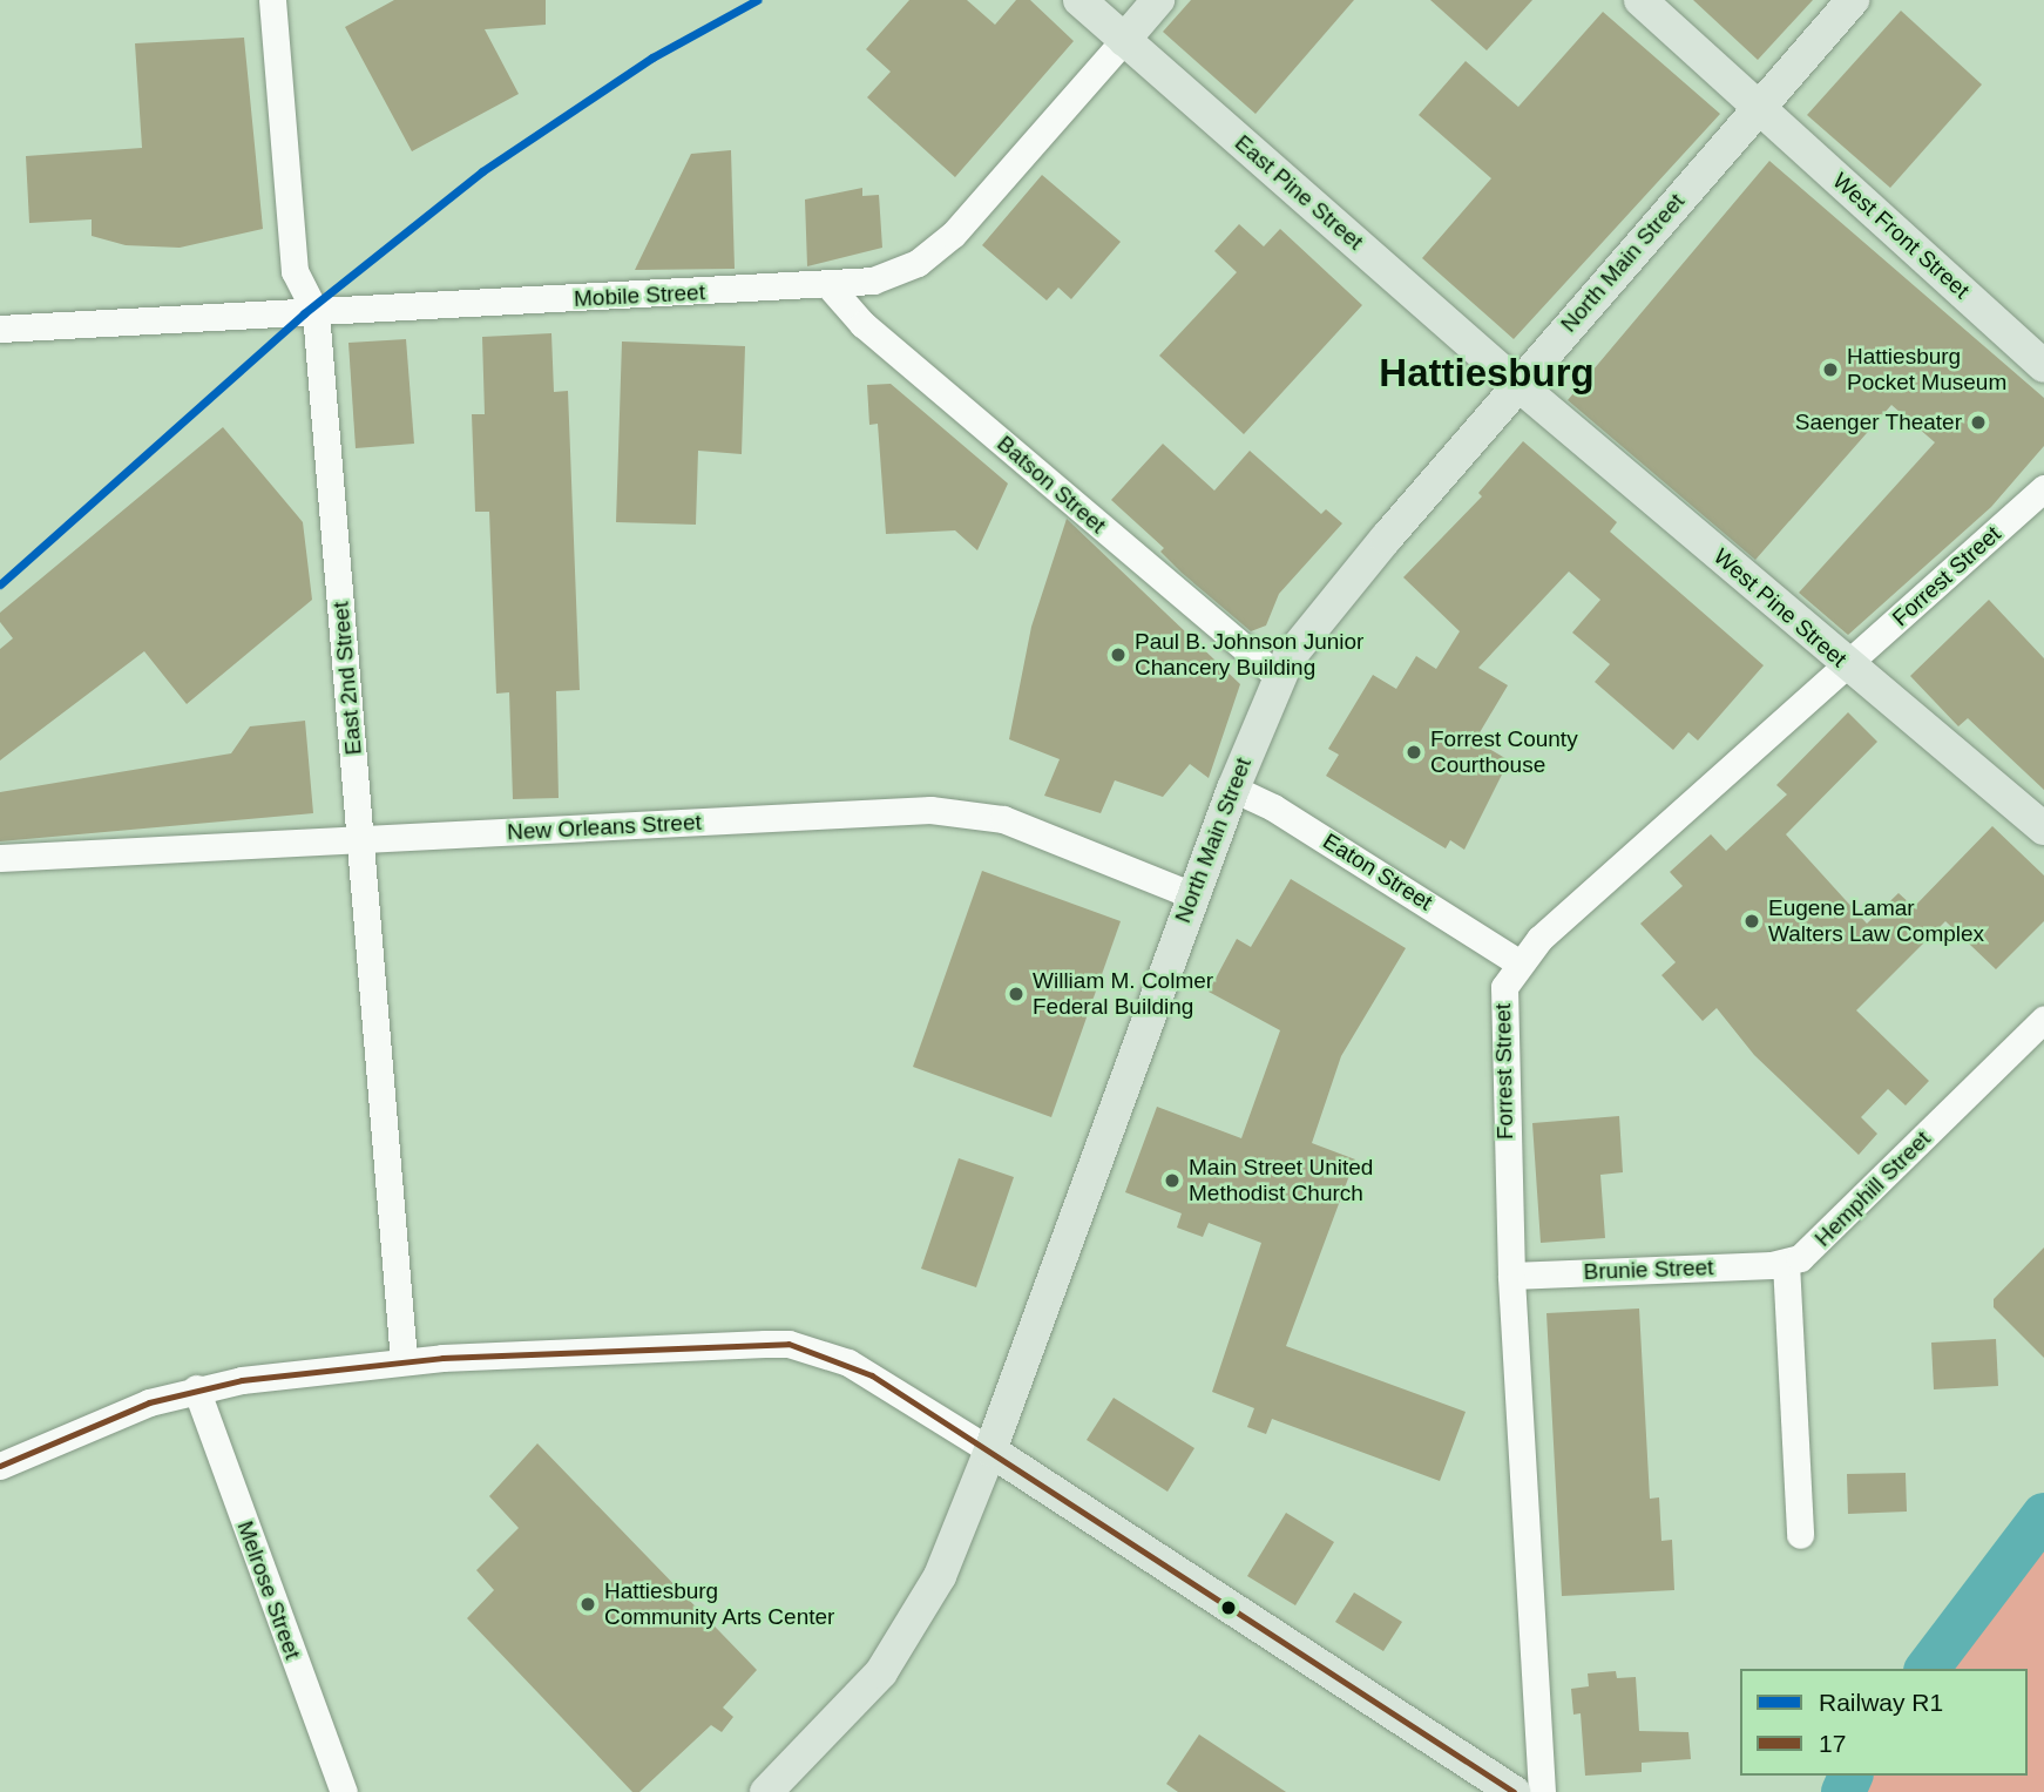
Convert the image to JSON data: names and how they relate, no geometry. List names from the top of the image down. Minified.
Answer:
{"streets":{"main road":["East Pine Street","West Front Street","North Main Street","Mobile Street","West Pine Street"],"street":["Batson Street","Forrest Street","East 2nd Street","New Orleans Street","Eaton Street","Hemphill Street","Brunie Street","Melrose Street"]},"crossings":[["East Pine Street","North Main Street"],["East Pine Street","Mobile Street"],["East Pine Street","West Pine Street"],["West Front Street","North Main Street"],["North Main Street","Batson Street"],["North Main Street","West Pine Street"],["North Main Street","New Orleans Street"],["North Main Street","Eaton Street"],["Mobile Street","Batson Street"],["Mobile Street","East 2nd Street"],["Forrest Street","West Pine Street"],["Forrest Street","Eaton Street"],["Forrest Street","Brunie Street"],["East 2nd Street","New Orleans Street"],["Hemphill Street","Brunie Street"]],"districts":["Hattiesburg"],"places":["Hattiesburg Pocket Museum","Saenger Theater","Paul B. Johnson Junior Chancery Building","Forrest County Courthouse","Eugene Lamar Walters Law Complex","William M. Colmer Federal Building","Main Street United Methodist Church","Hattiesburg Community Arts Center"],"lines":["rail line R1","transit line 17"],"legend":["Railway R1","17"]}
